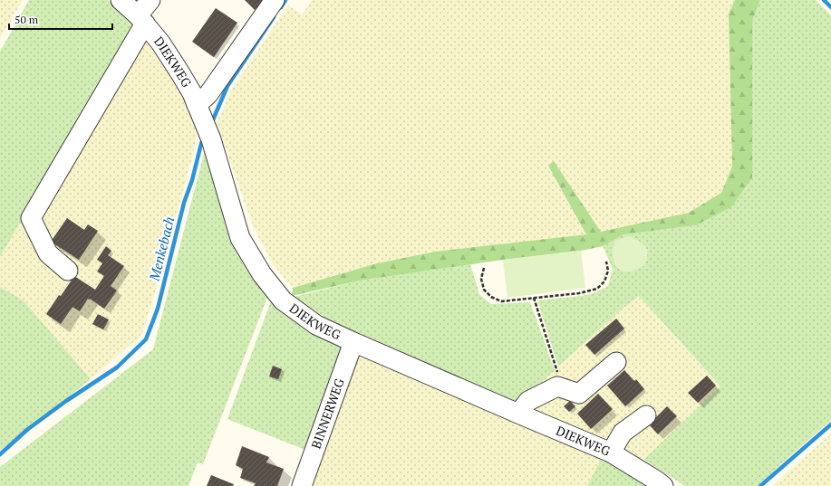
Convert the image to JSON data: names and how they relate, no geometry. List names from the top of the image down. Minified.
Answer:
{"streets":{"street":["DIEKWEG","BINNERWEG"]},"crossings":[["DIEKWEG","BINNERWEG"]],"water":["Menkebach"],"scale_bar":"50 m"}
